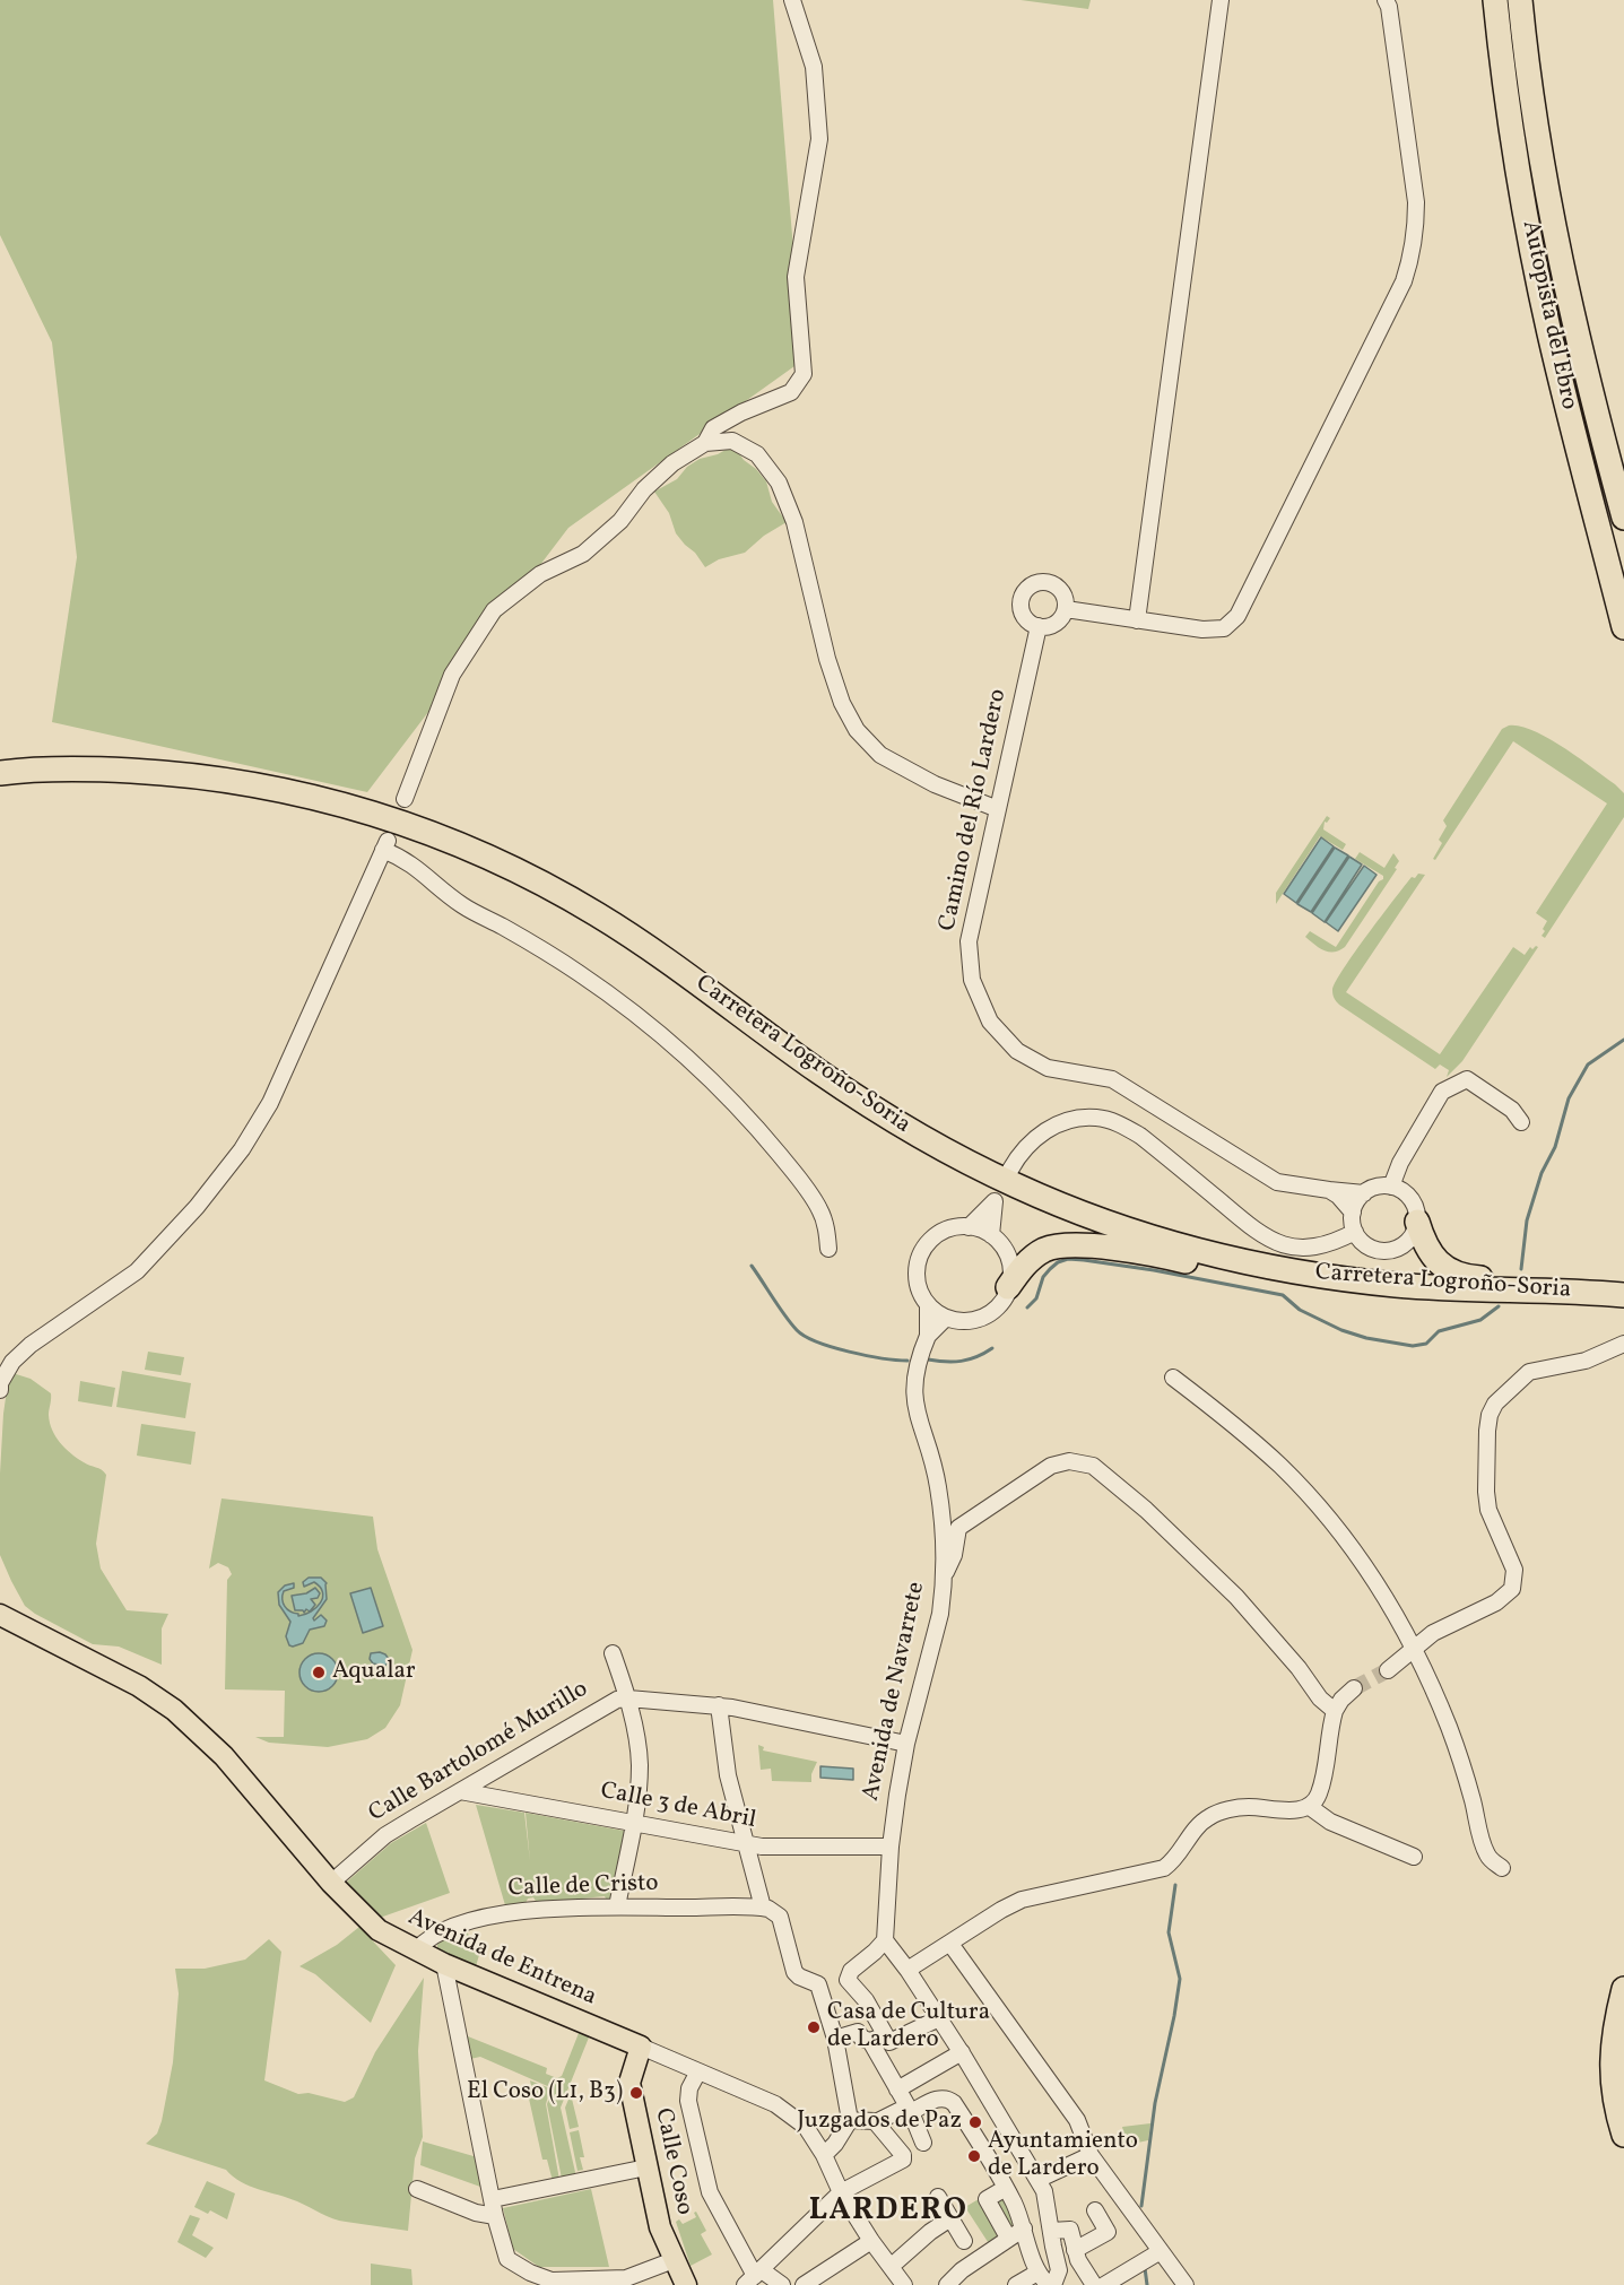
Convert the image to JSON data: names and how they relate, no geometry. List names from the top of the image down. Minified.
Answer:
{"streets":{"highway":["Autopista del Ebro","Carretera Logroño-Soria"],"main road":["Avenida de Entrena","Calle Coso"],"street":["Camino del Río Lardero","Avenida de Navarrete","Calle Bartolomé Murillo","Calle 3 de Abril","Calle de Cristo"]},"crossings":[["Avenida de Navarrete","Calle Bartolomé Murillo"],["Avenida de Navarrete","Calle 3 de Abril"],["Calle Bartolomé Murillo","Calle 3 de Abril"],["Calle Bartolomé Murillo","Avenida de Entrena"],["Calle de Cristo","Avenida de Entrena"],["Avenida de Entrena","Calle Coso"]],"districts":["LARDERO"],"places":["Aqualar","Casa de Cultura de Lardero","El Coso (L1, B3)","Juzgados de Paz","Ayuntamiento de Lardero"]}
